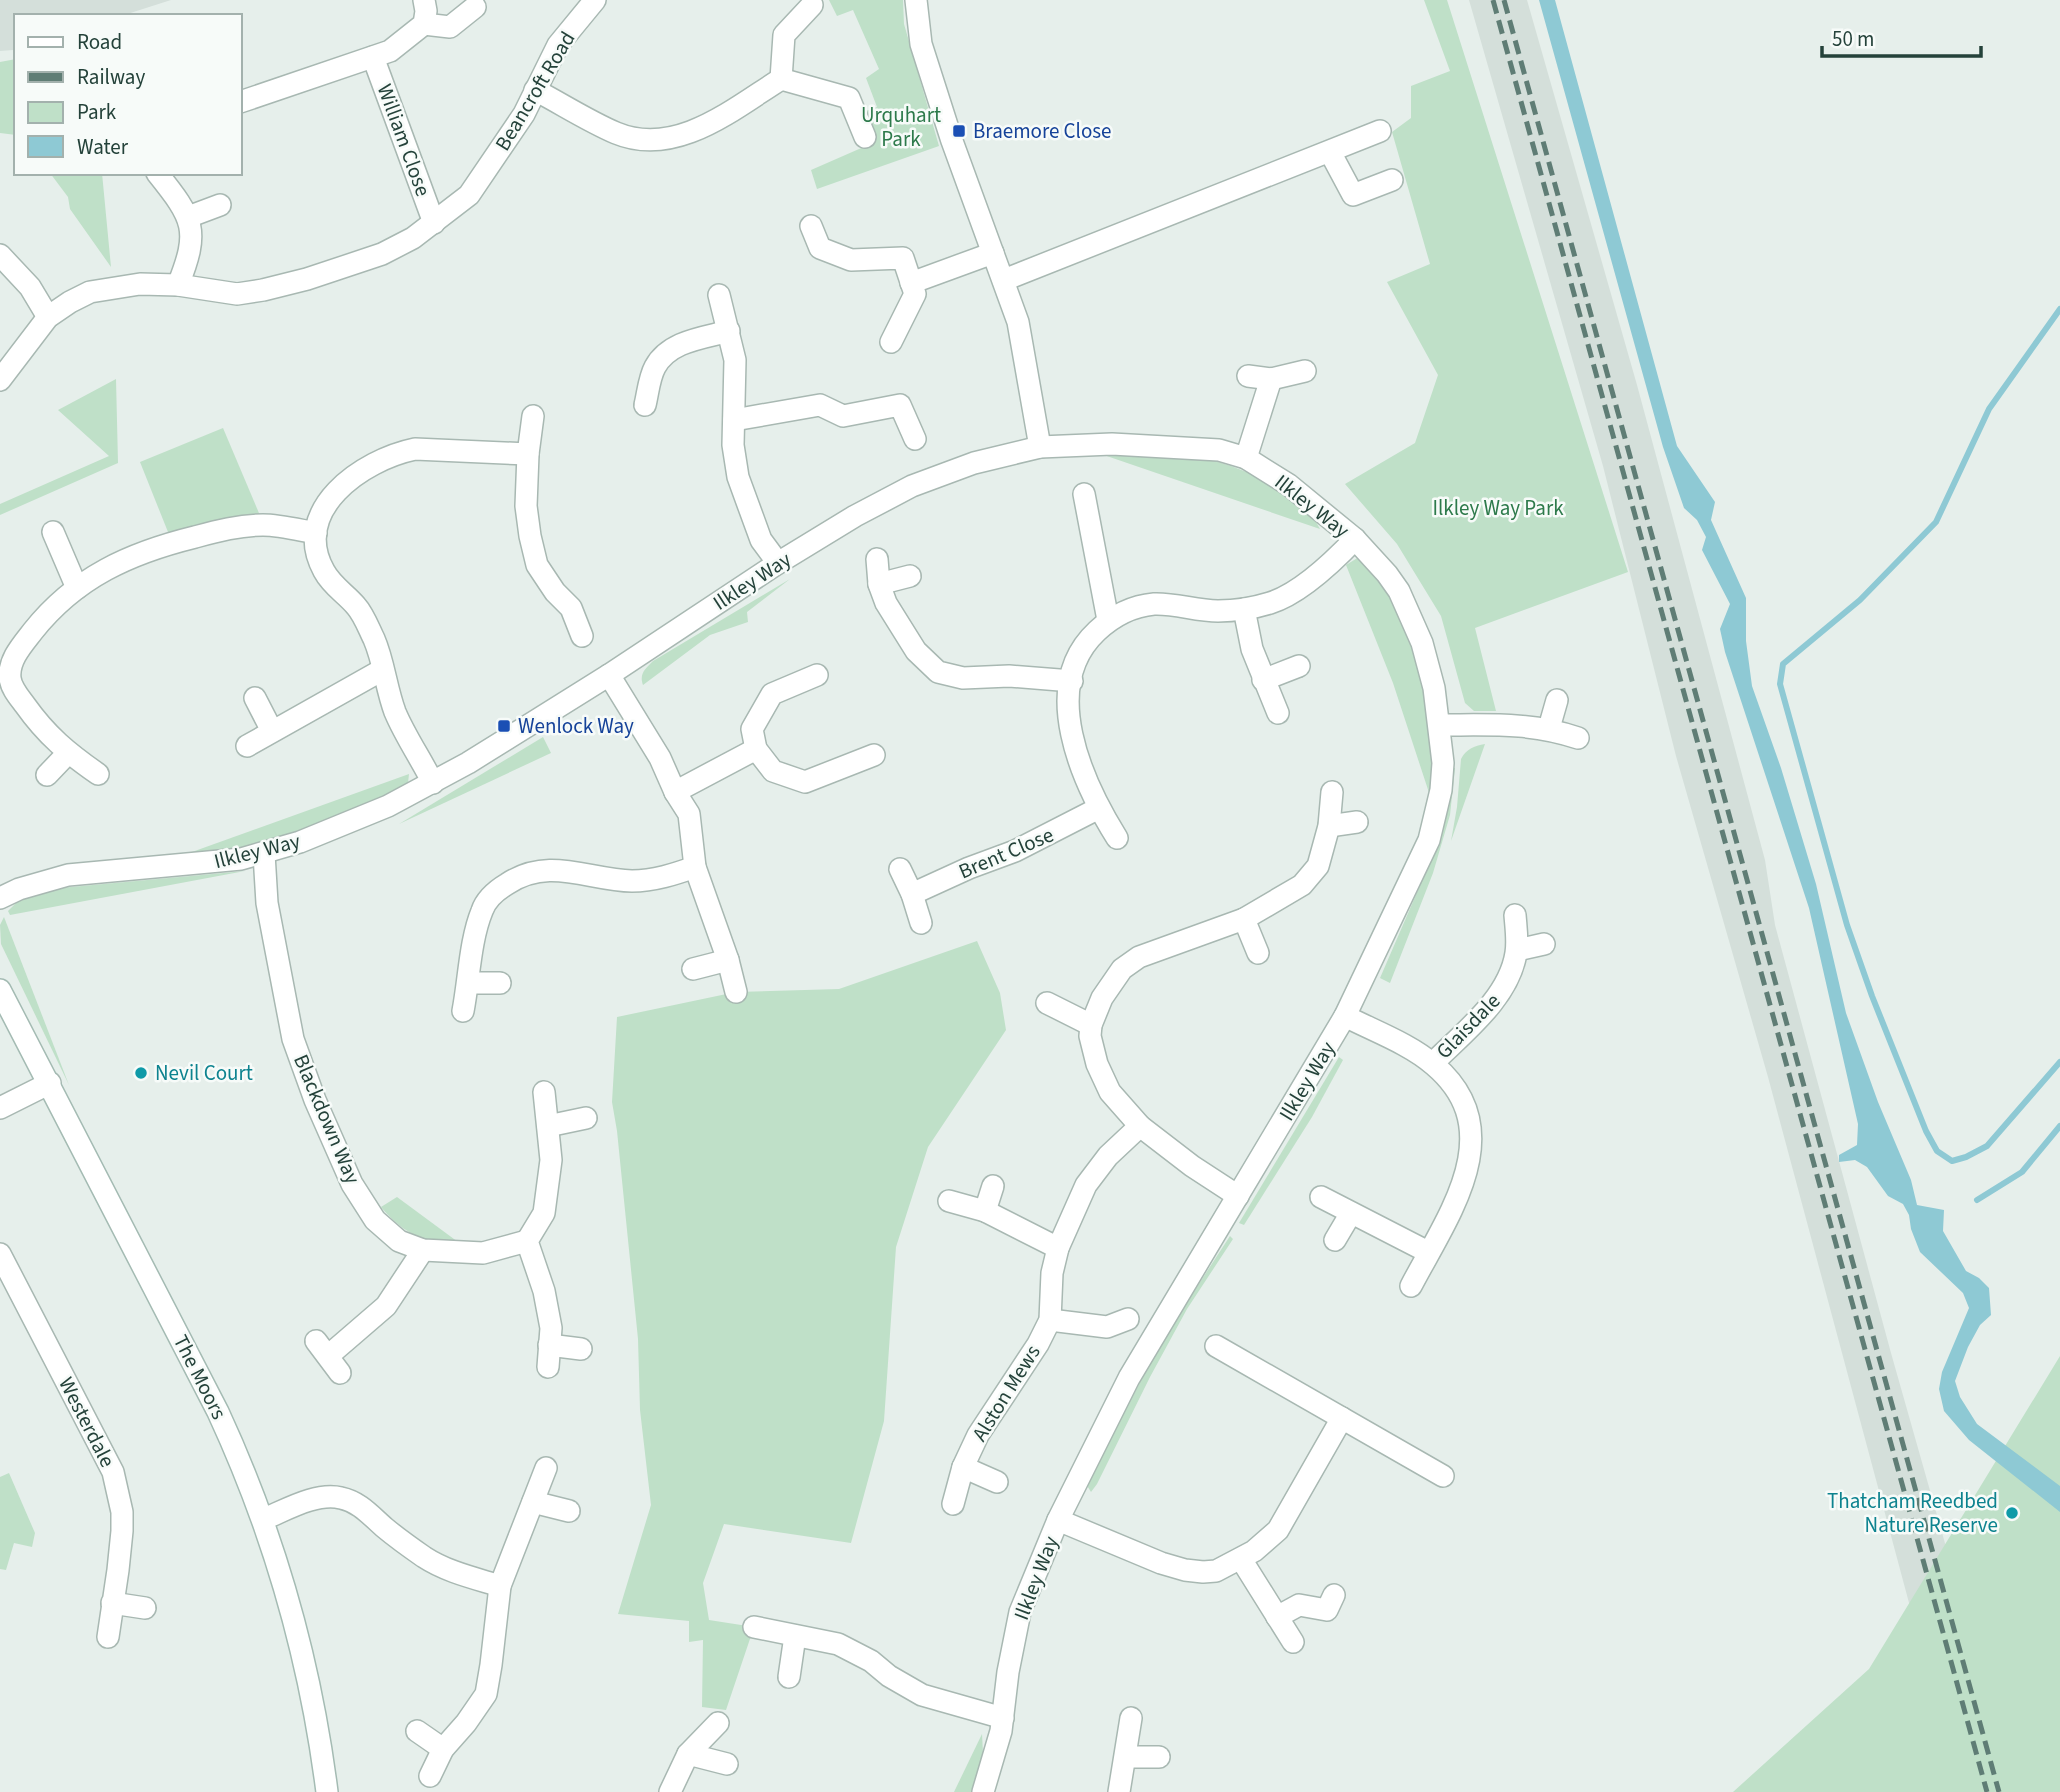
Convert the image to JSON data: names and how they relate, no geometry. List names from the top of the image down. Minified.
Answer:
{"streets":{"street":["Beancroft Road","William Close","Ilkley Way","Brent Close","Glaisdale","Blackdown Way","The Moors","Alston Mews","Westerdale"]},"crossings":[["Beancroft Road","William Close"],["Ilkley Way","Glaisdale"],["Ilkley Way","Blackdown Way"]],"parks":["Urquhart Park","Ilkley Way Park"],"places":{"transit":["Braemore Close","Wenlock Way"],"other":["Nevil Court","Thatcham Reedbed Nature Reserve"]},"legend":["Road","Railway","Park","Water"],"scale_bar":"50 m"}
